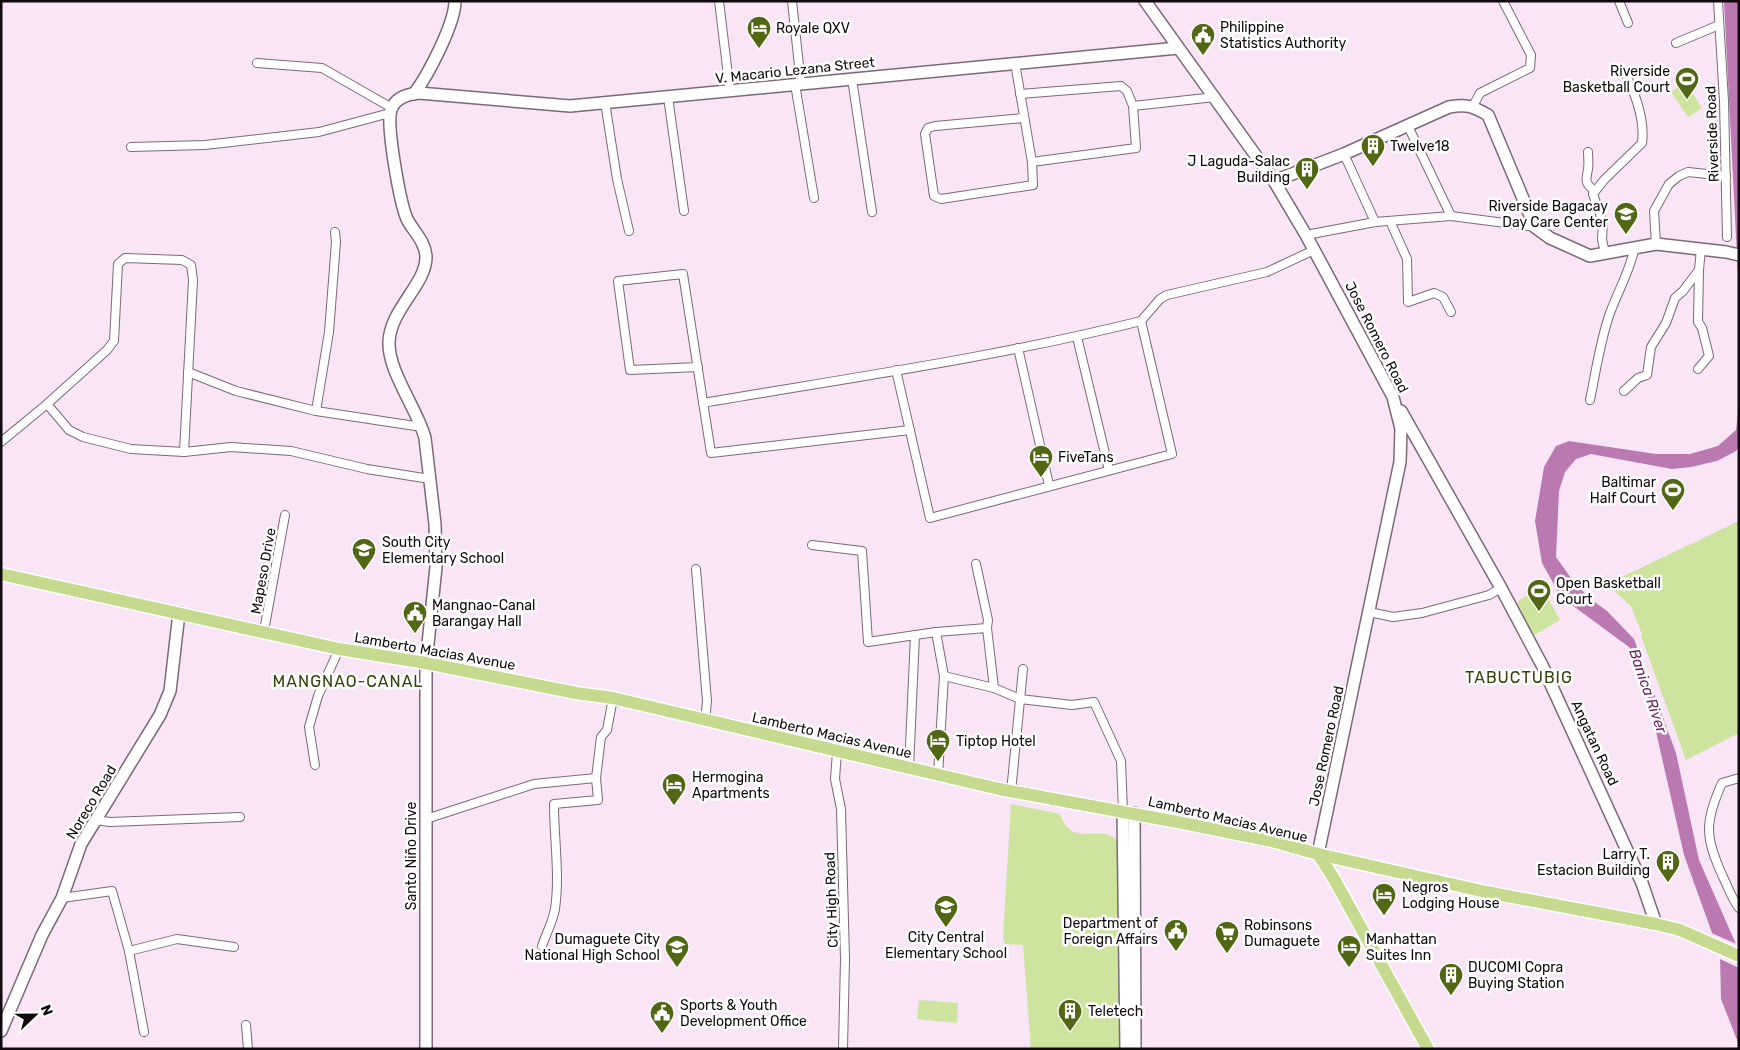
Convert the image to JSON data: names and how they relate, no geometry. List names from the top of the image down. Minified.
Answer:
{"streets":{"main road":["Lamberto Macias Avenue"],"street":["V. Macario Lezana Street","Riverside Road","Jose Romero Road","Mapeso Drive","Angatan Road","Noreco Road","Santo Niño Drive","City High Road"]},"crossings":[["V. Macario Lezana Street","Jose Romero Road"],["Jose Romero Road","Lamberto Macias Avenue"],["Jose Romero Road","Angatan Road"],["Mapeso Drive","Lamberto Macias Avenue"],["Lamberto Macias Avenue","Angatan Road"],["Lamberto Macias Avenue","Noreco Road"],["Lamberto Macias Avenue","Santo Niño Drive"],["Lamberto Macias Avenue","City High Road"]],"districts":["TABUCTUBIG","MANGNAO-CANAL"],"water":["Banica River"],"places":{"hotel":["Royale QXV","FiveTans","Tiptop Hotel","Hermogina Apartments","Negros Lodging House","Manhattan Suites Inn"],"public building":["Philippine Statistics Authority","Mangnao-Canal Barangay Hall","Department of Foreign Affairs","Sports & Youth Development Office"],"sports":["Riverside Basketball Court","Baltimar Half Court","Open Basketball Court"],"building":["Twelve18","J Laguda-Salac Building","Larry T. Estacion Building","DUCOMI Copra Buying Station","Teletech"],"school or university":["Riverside Bagacay Day Care Center","South City Elementary School","City Central Elementary School","Dumaguete City National High School"],"supermarket":["Robinsons Dumaguete"]},"north":"right"}
